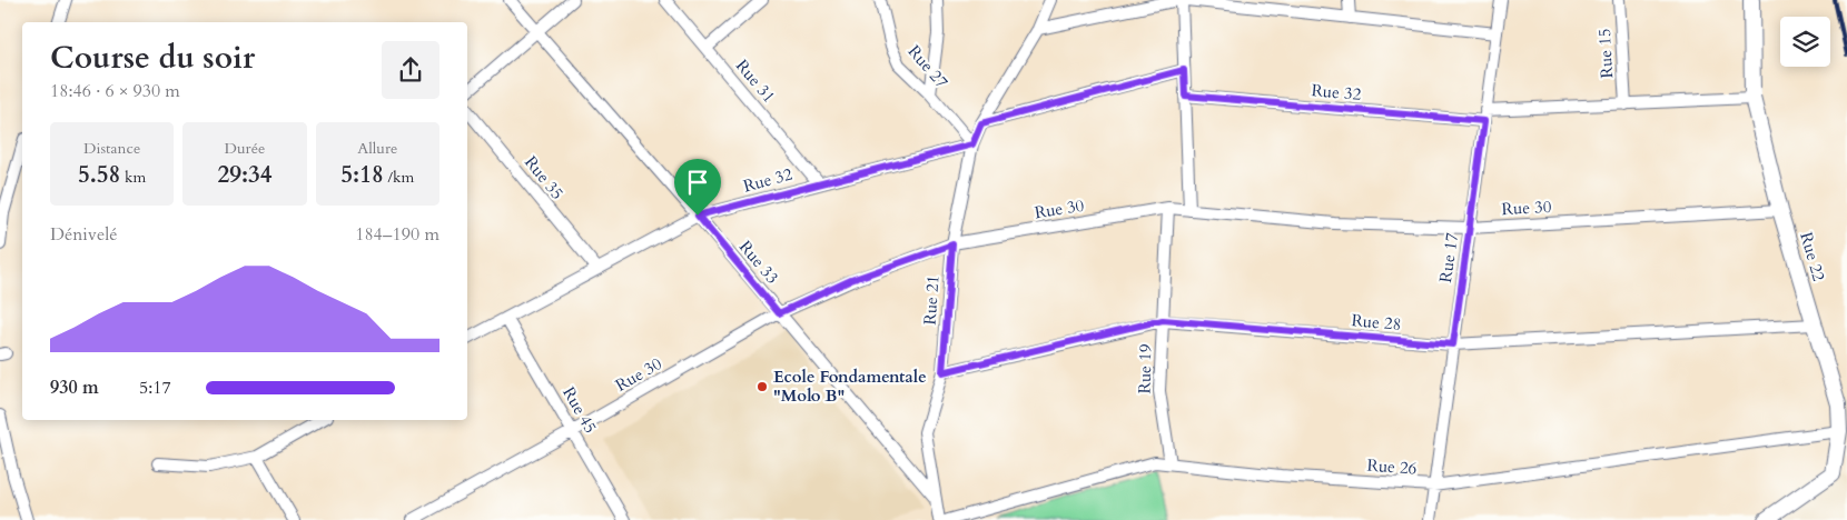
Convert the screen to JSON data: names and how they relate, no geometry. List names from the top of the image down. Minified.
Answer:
{"streets":{"street":["Rue 15","Rue 27","Rue 31","Rue 32","Rue 35","Rue 30","Rue 22","Rue 17","Rue 33","Rue 21","Rue 28","Rue 19","Rue 45","Rue 26"]},"crossings":[["Rue 15","Rue 32"],["Rue 27","Rue 32"],["Rue 27","Rue 21"],["Rue 31","Rue 32"],["Rue 32","Rue 35"],["Rue 32","Rue 22"],["Rue 32","Rue 17"],["Rue 32","Rue 33"],["Rue 32","Rue 21"],["Rue 32","Rue 45"],["Rue 30","Rue 22"],["Rue 30","Rue 17"],["Rue 30","Rue 33"],["Rue 30","Rue 21"],["Rue 30","Rue 19"],["Rue 30","Rue 45"],["Rue 22","Rue 28"],["Rue 22","Rue 26"],["Rue 17","Rue 28"],["Rue 17","Rue 26"],["Rue 33","Rue 21"],["Rue 21","Rue 28"],["Rue 28","Rue 19"],["Rue 19","Rue 26"]],"places":["Ecole Fondamentale \"Molo B\""],"page":{"heading":["Course du soir","18:46 · 6 × 930 m"],"stats":[["Distance","5.58 km"],["Durée","29:34"],["Allure","5:18 /km"]],"chart":["Dénivelé","184–190 m"],"list":[{"name":"930 m","note":"5:17"}]}}
